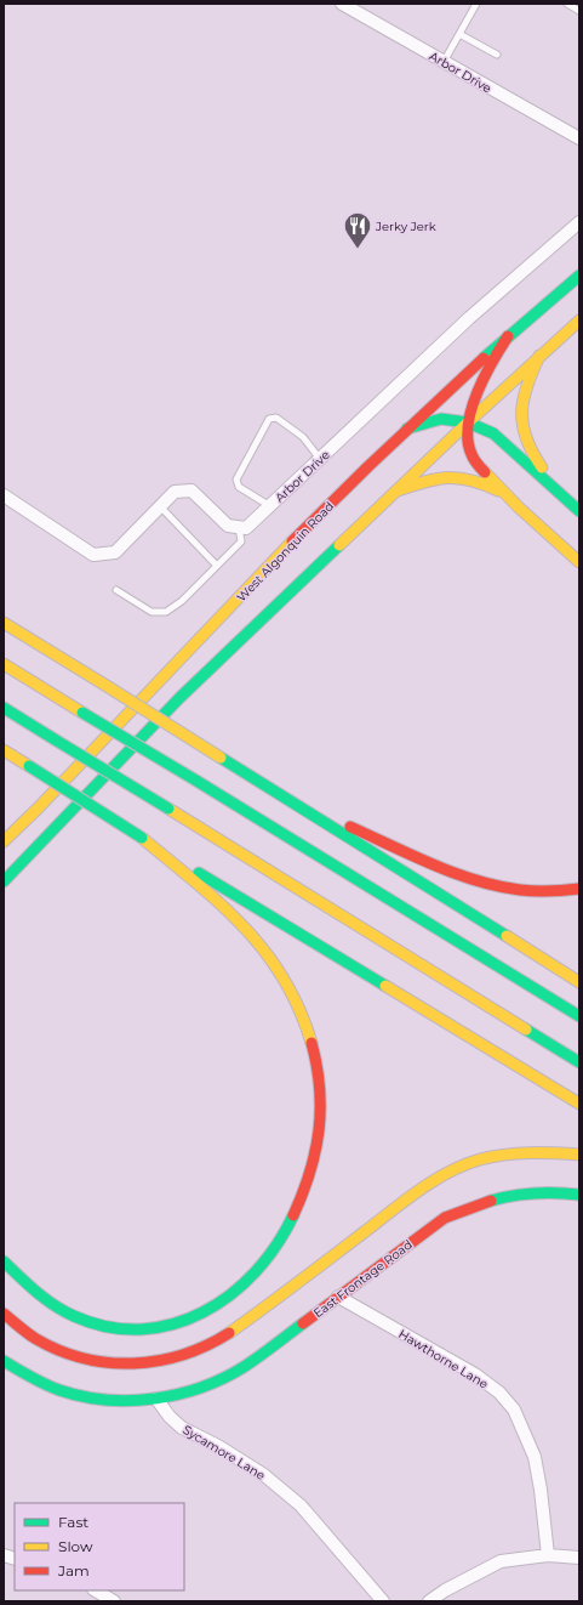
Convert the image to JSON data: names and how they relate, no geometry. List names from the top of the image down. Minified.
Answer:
{"streets":{"main road":["West Algonquin Road","East Frontage Road"],"street":["Arbor Drive","Hawthorne Lane","Sycamore Lane"]},"crossings":[["East Frontage Road","Hawthorne Lane"],["East Frontage Road","Sycamore Lane"]],"places":{"restaurant":["Jerky Jerk"]},"legend":["Fast","Slow","Jam"]}
